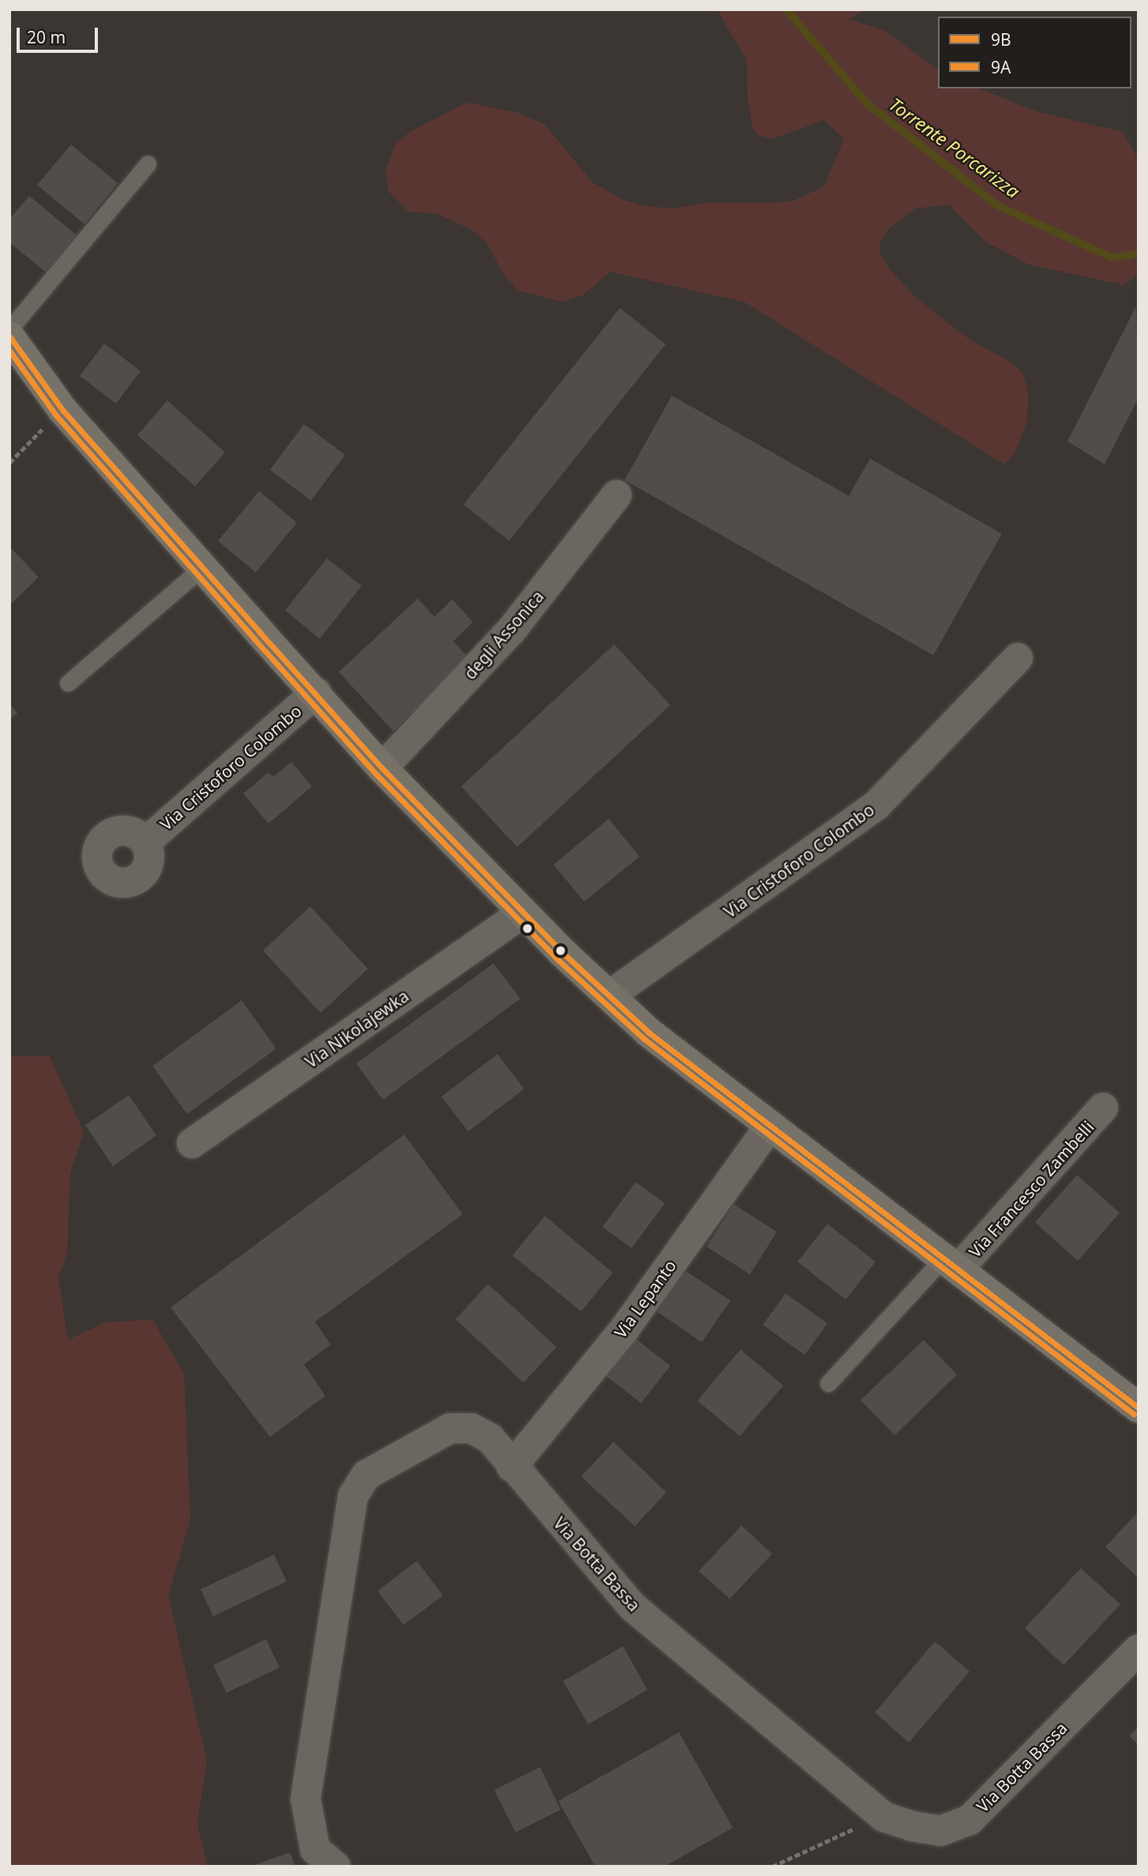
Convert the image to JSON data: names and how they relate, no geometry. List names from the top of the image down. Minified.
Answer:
{"streets":{"main road":["Via Francesco Zambelli"],"street":["degli Assonica","Via Cristoforo Colombo","Via Nikolajewka","Via Lepanto","Via Botta Bassa"]},"crossings":[["degli Assonica","Via Francesco Zambelli"],["Via Cristoforo Colombo","Via Francesco Zambelli"],["Via Nikolajewka","Via Francesco Zambelli"],["Via Francesco Zambelli","Via Lepanto"],["Via Lepanto","Via Botta Bassa"]],"water":["Torrente Porcarizza"],"lines":["transit line 9B","transit line 9A"],"legend":["9B","9A"],"scale_bar":"20 m"}
